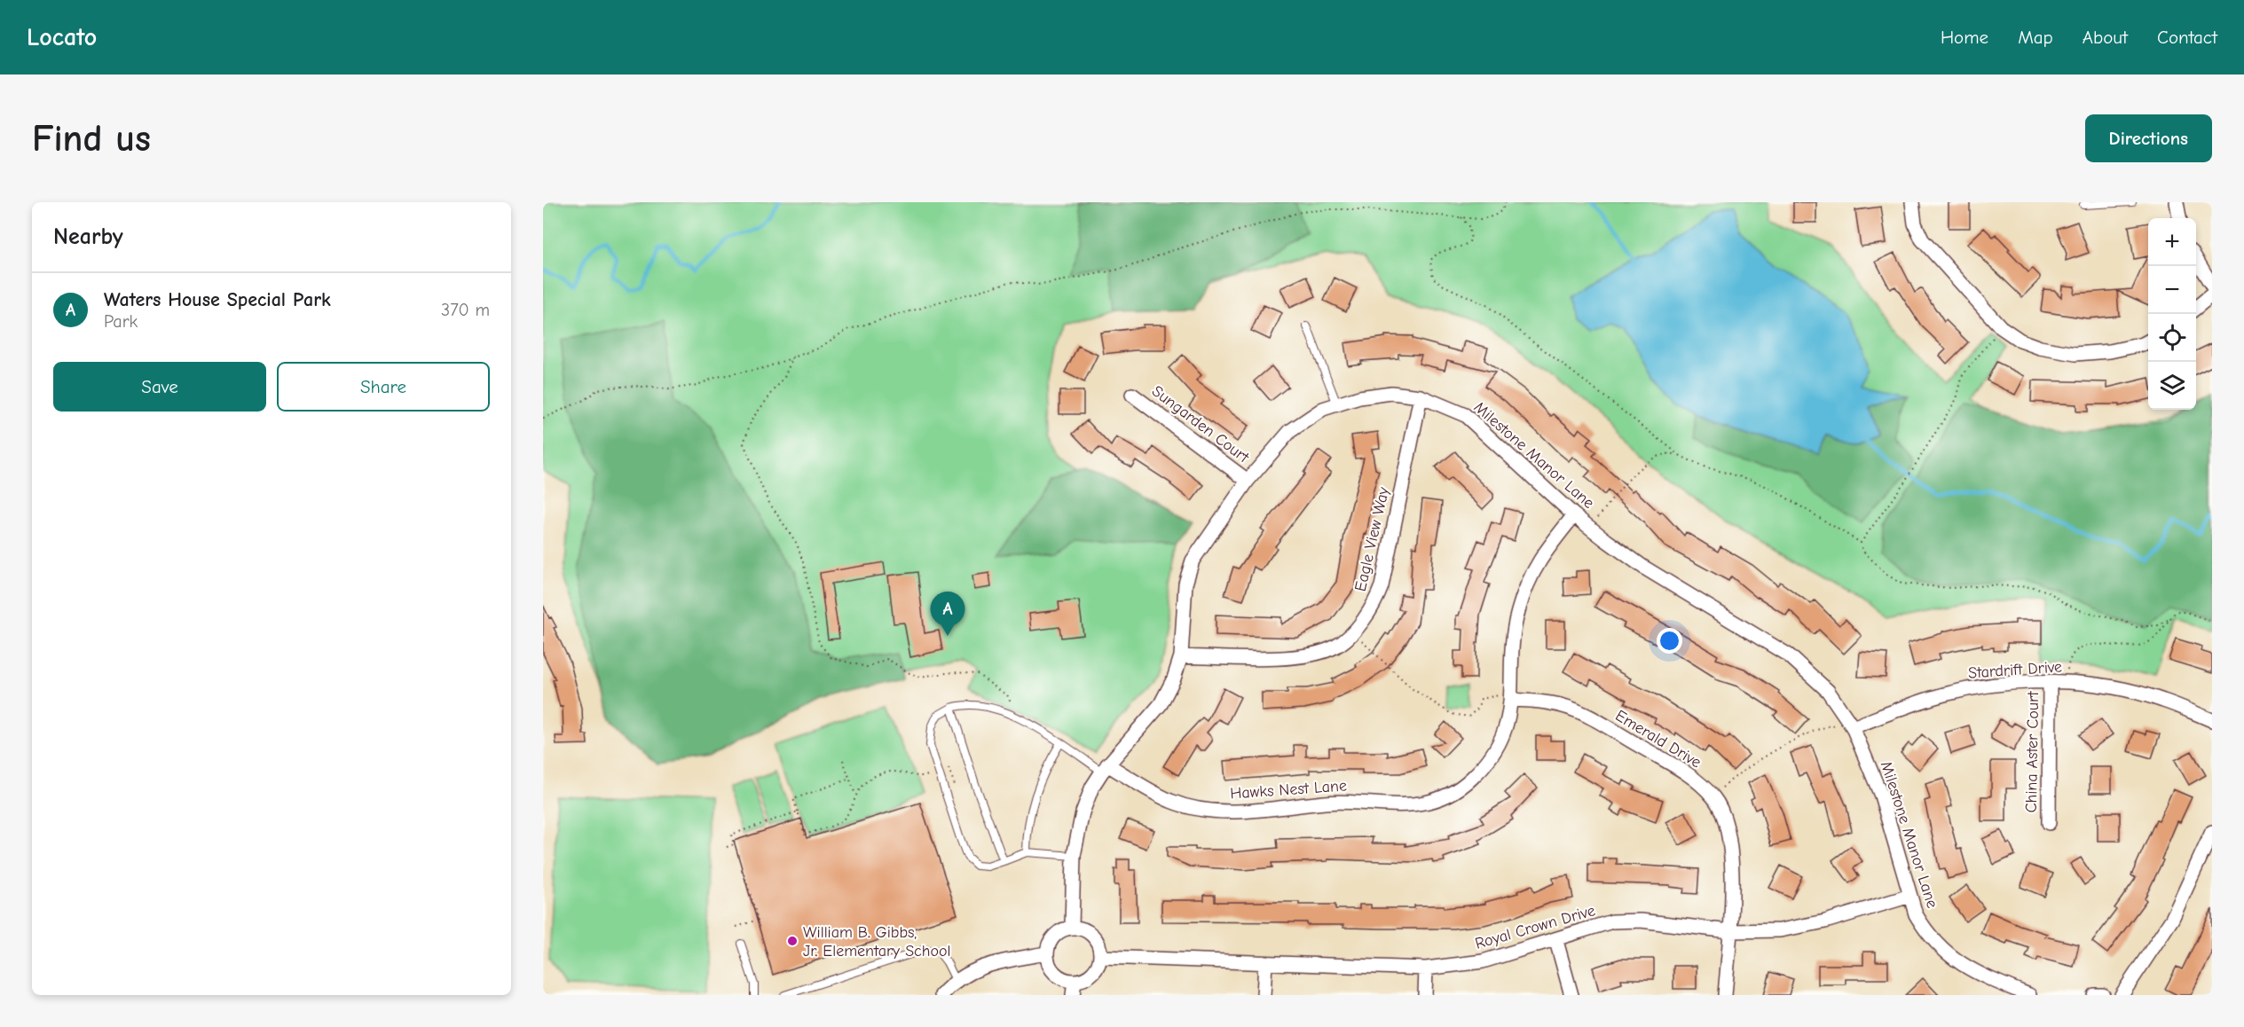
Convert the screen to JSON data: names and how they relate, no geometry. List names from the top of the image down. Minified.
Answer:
{"streets":{"street":["Sungarden Court","Milestone Manor Lane","Eagle View Way","Stardrift Drive","Emerald Drive","China Aster Court","Hawks Nest Lane","Royal Crown Drive"]},"crossings":[["Sungarden Court","Milestone Manor Lane"],["Milestone Manor Lane","Eagle View Way"],["Milestone Manor Lane","Stardrift Drive"],["Milestone Manor Lane","Hawks Nest Lane"],["Milestone Manor Lane","Royal Crown Drive"],["Stardrift Drive","China Aster Court"],["Emerald Drive","Hawks Nest Lane"],["Emerald Drive","Royal Crown Drive"]],"places":["William B. Gibbs, Jr. Elementary School"],"page":{"header":"Locato","nav":["Home","Map","About","Contact"],"buttons":["Directions",["Save","Share"]],"title":"Find us","heading":"Nearby","map_buttons":["+","−"],"list":[{"mark":"A","name":"Waters House Special Park","note":"Park","value":"370 m"}],"pins":"A"}}
